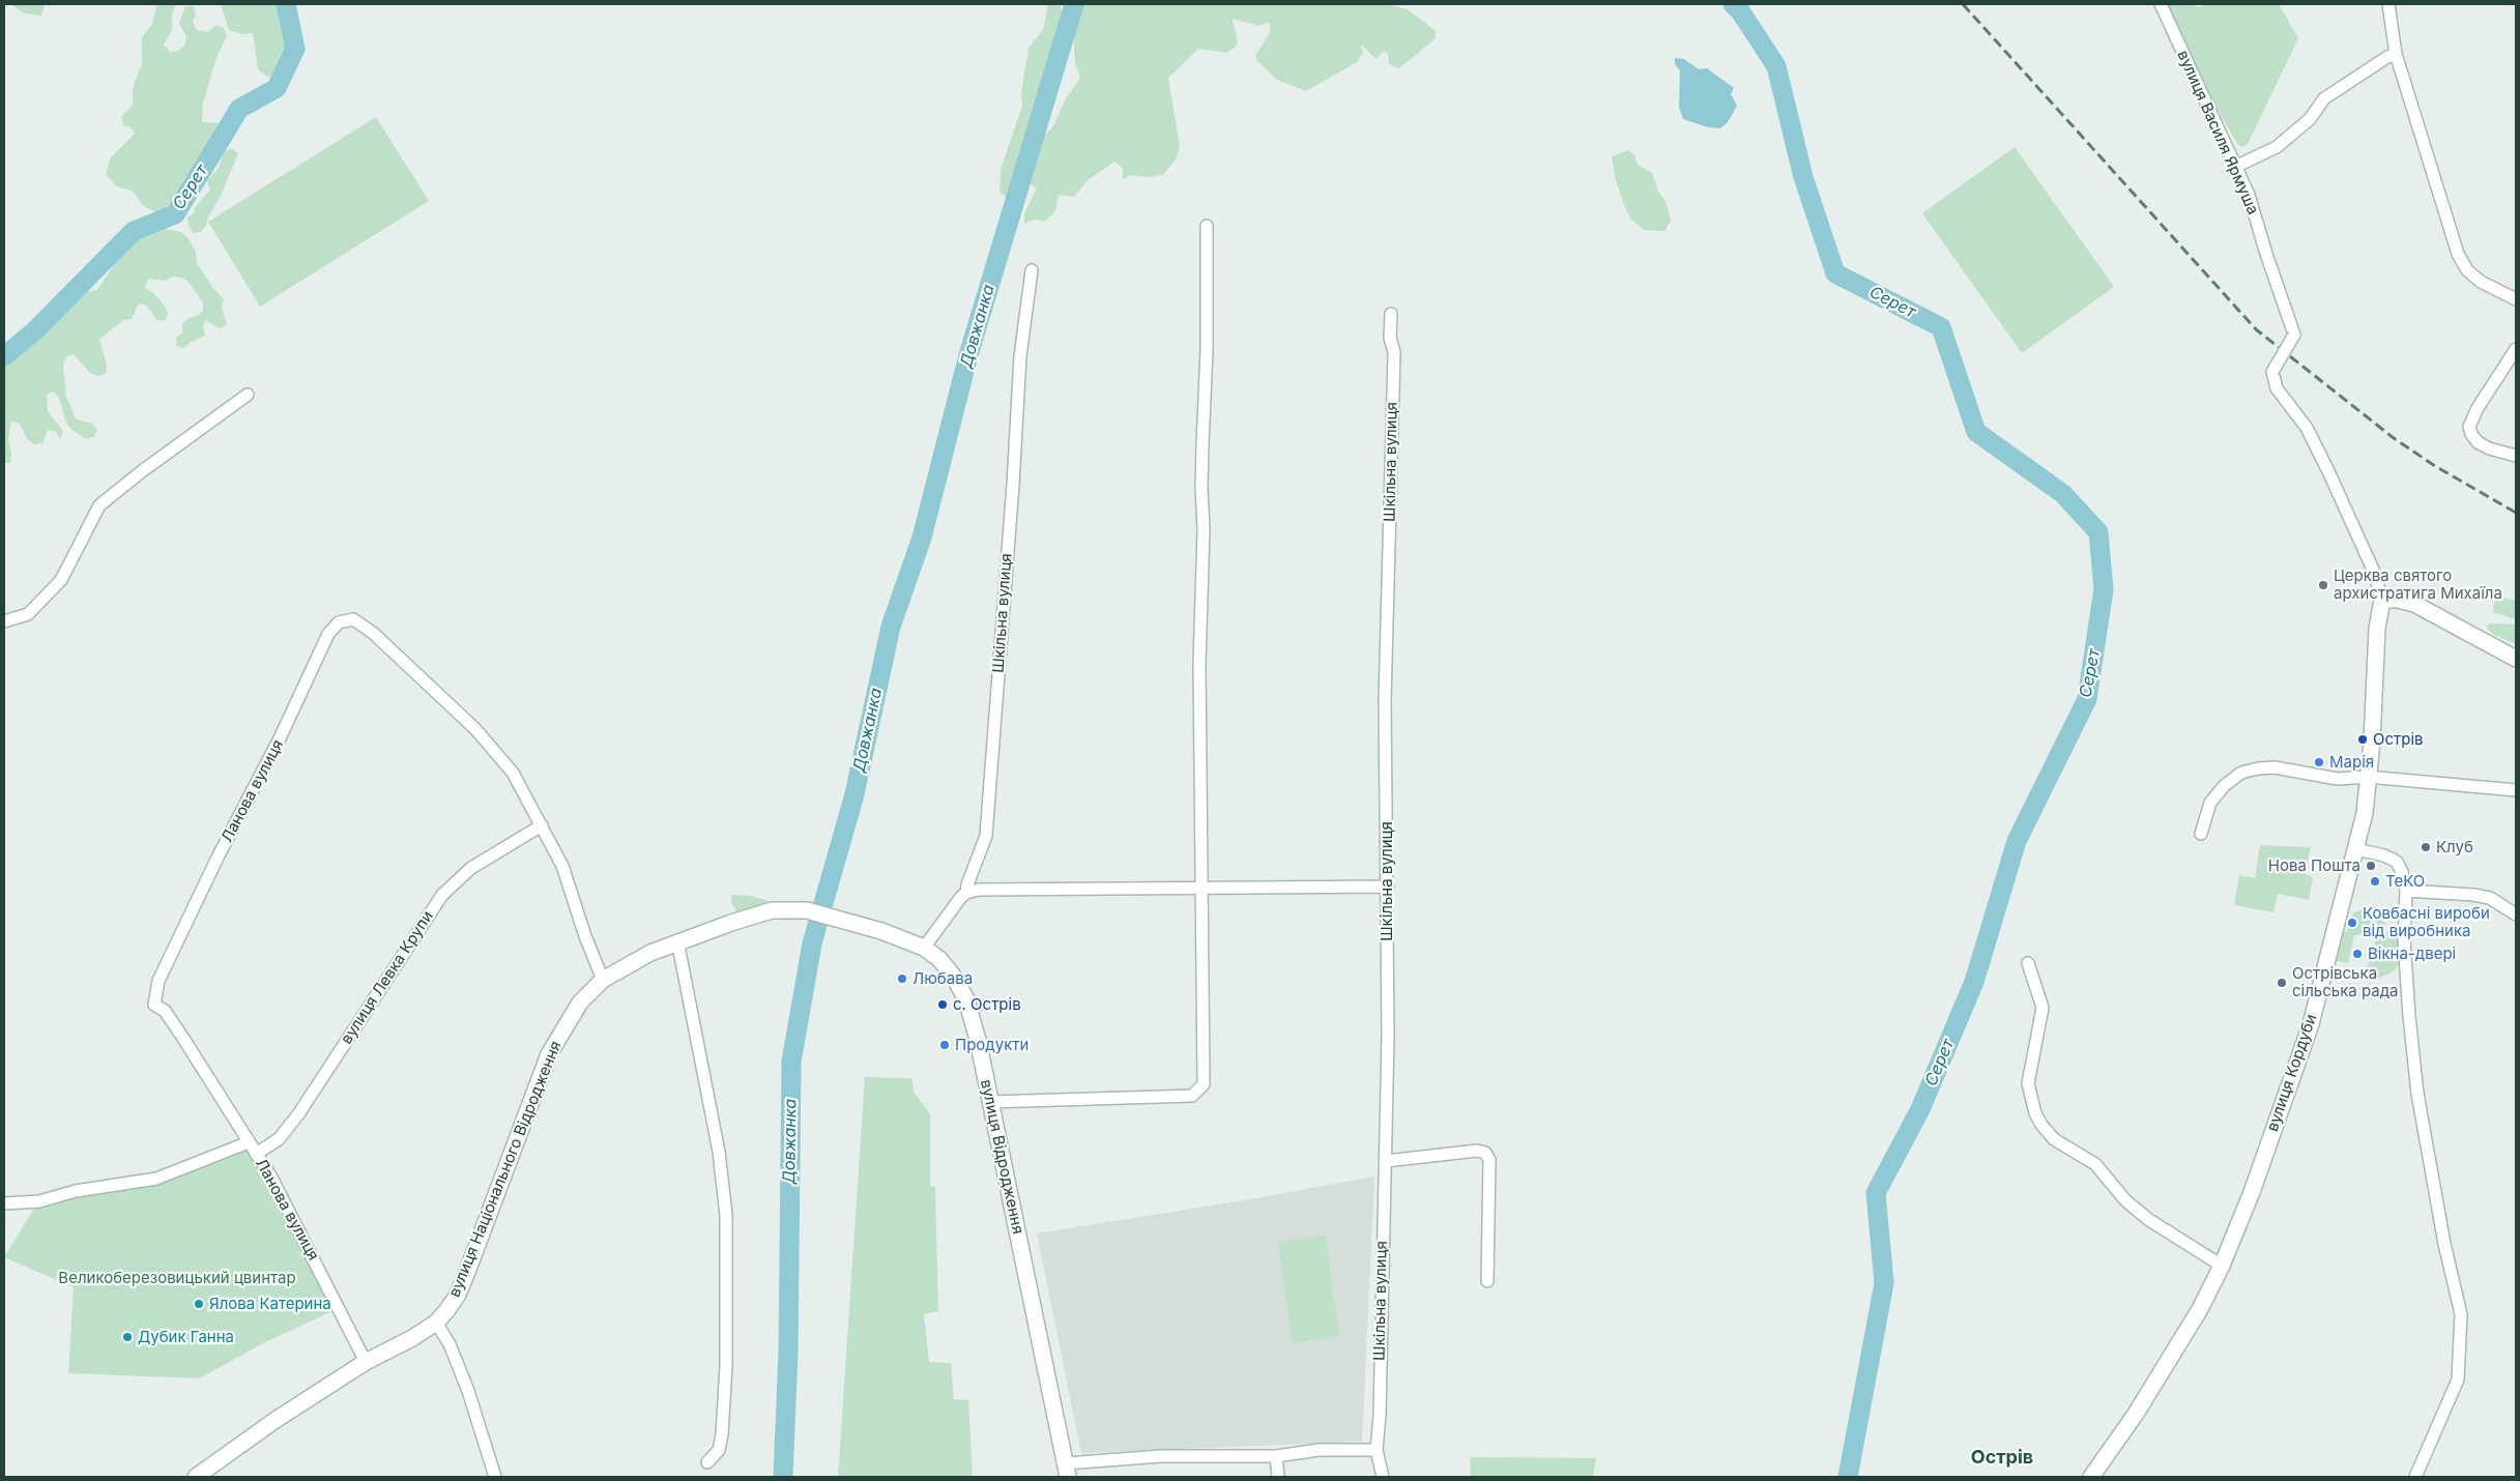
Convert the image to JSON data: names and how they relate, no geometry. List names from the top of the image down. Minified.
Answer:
{"streets":{"street":["вулиця Василя Ярмуша","Шкільна вулиця","Ланова вулиця","вулиця Левка Крупи","вулиця Кордуби","вулиця Відродження","вулиця Національного Відродження"]},"crossings":[["вулиця Василя Ярмуша","вулиця Кордуби"],["Ланова вулиця","вулиця Левка Крупи"],["Ланова вулиця","вулиця Національного Відродження"],["вулиця Відродження","вулиця Національного Відродження"]],"districts":["Острів"],"water":["Серет","Довжанка"],"parks":["Великоберезовицький цвинтар"],"places":["Церква святого архистратига Михаїла","Острів","Марія","Клуб","Нова Пошта","ТеКО","Ковбасні вироби від виробника","Вікна-двері","Любава","Острівська сільська рада","с. Острів","Продукти","Ялова Катерина","Дубик Ганна"]}
